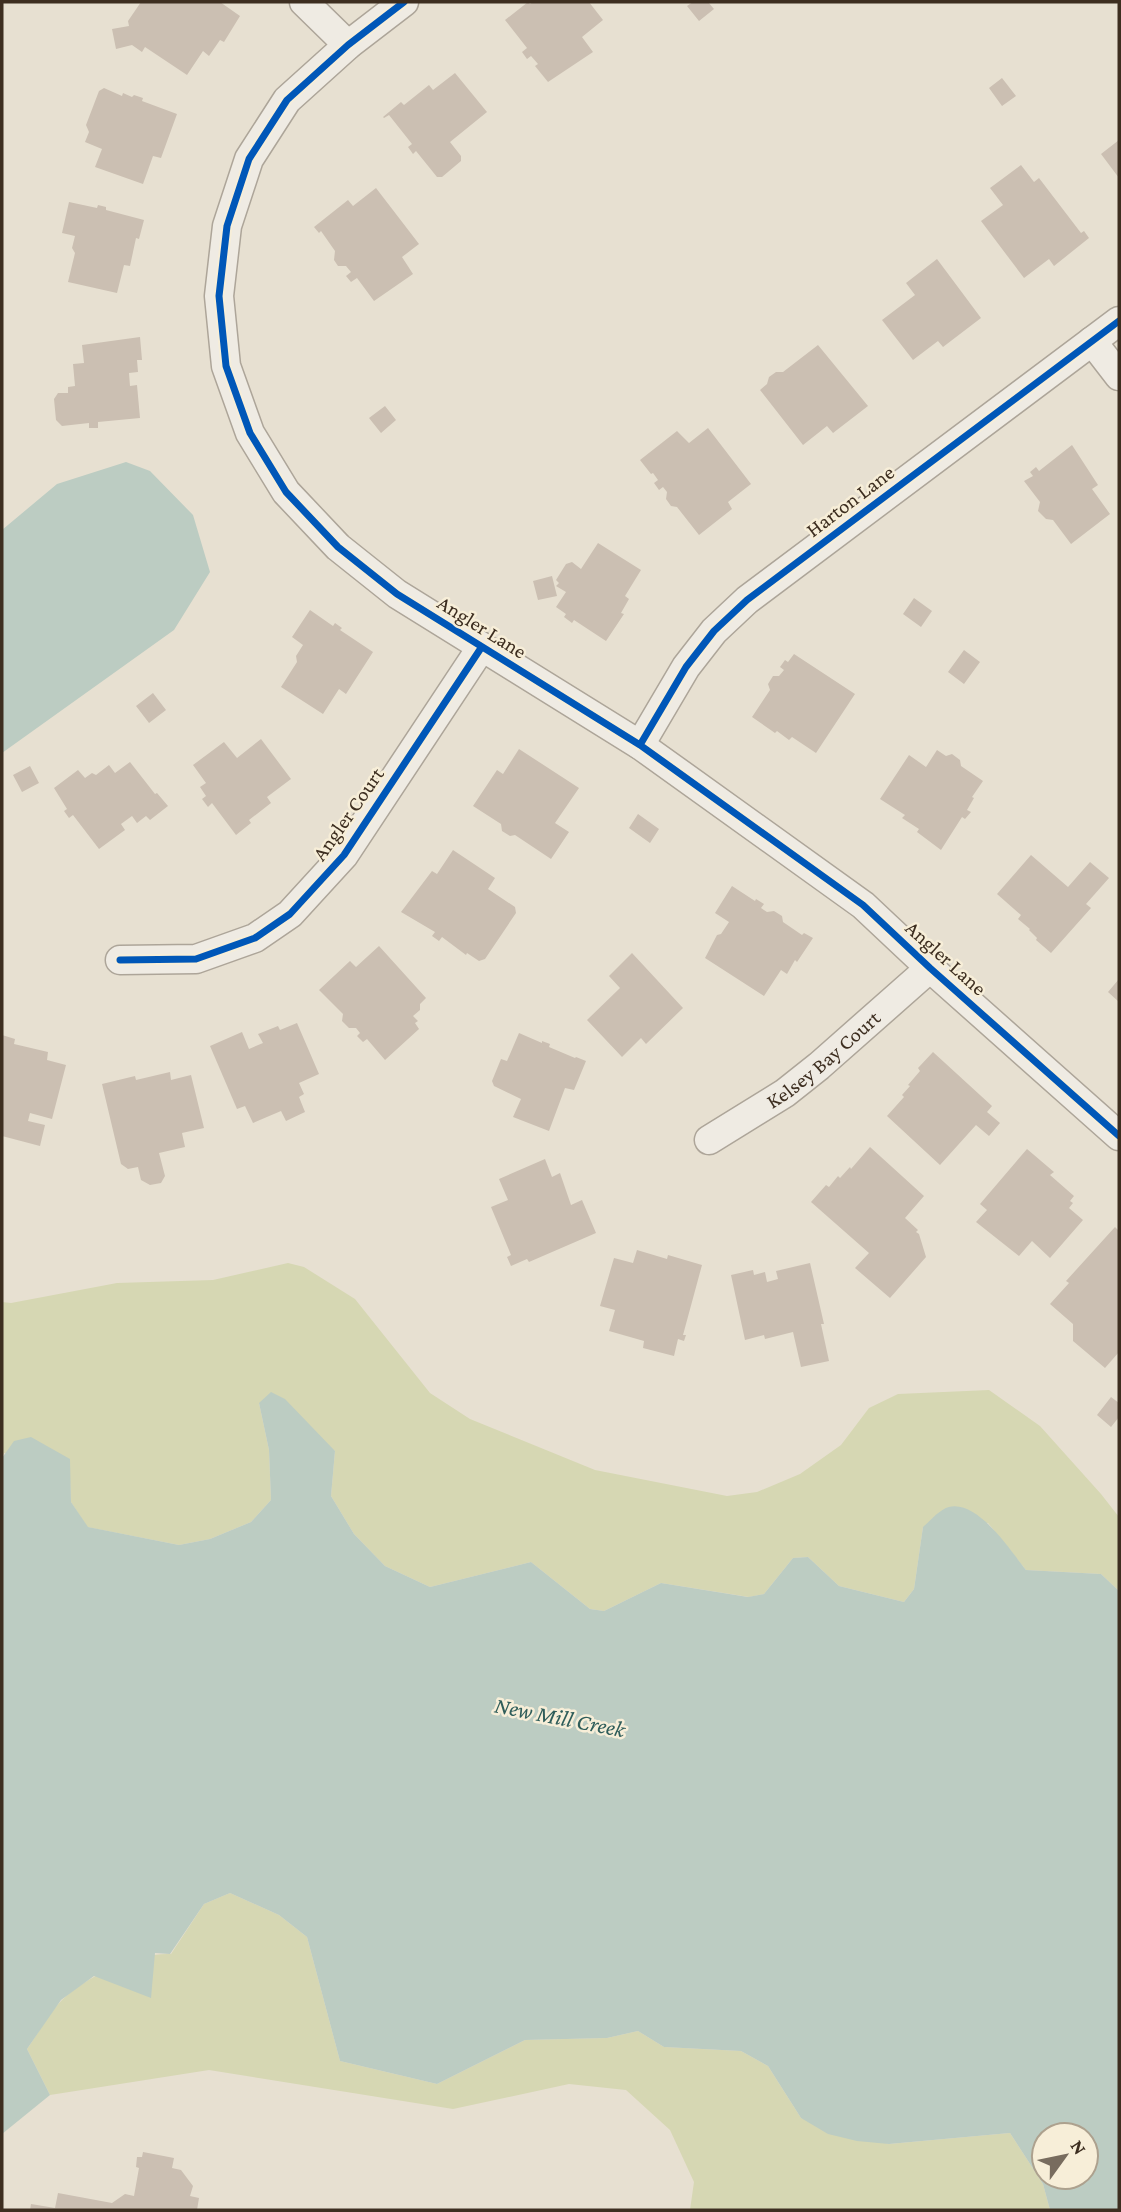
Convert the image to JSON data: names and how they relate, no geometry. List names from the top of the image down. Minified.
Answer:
{"streets":{"street":["Harton Lane","Angler Lane","Angler Court","Kelsey Bay Court"]},"crossings":[["Harton Lane","Angler Lane"],["Angler Lane","Angler Court"],["Angler Lane","Kelsey Bay Court"]],"water":["New Mill Creek"],"north":"top right"}
